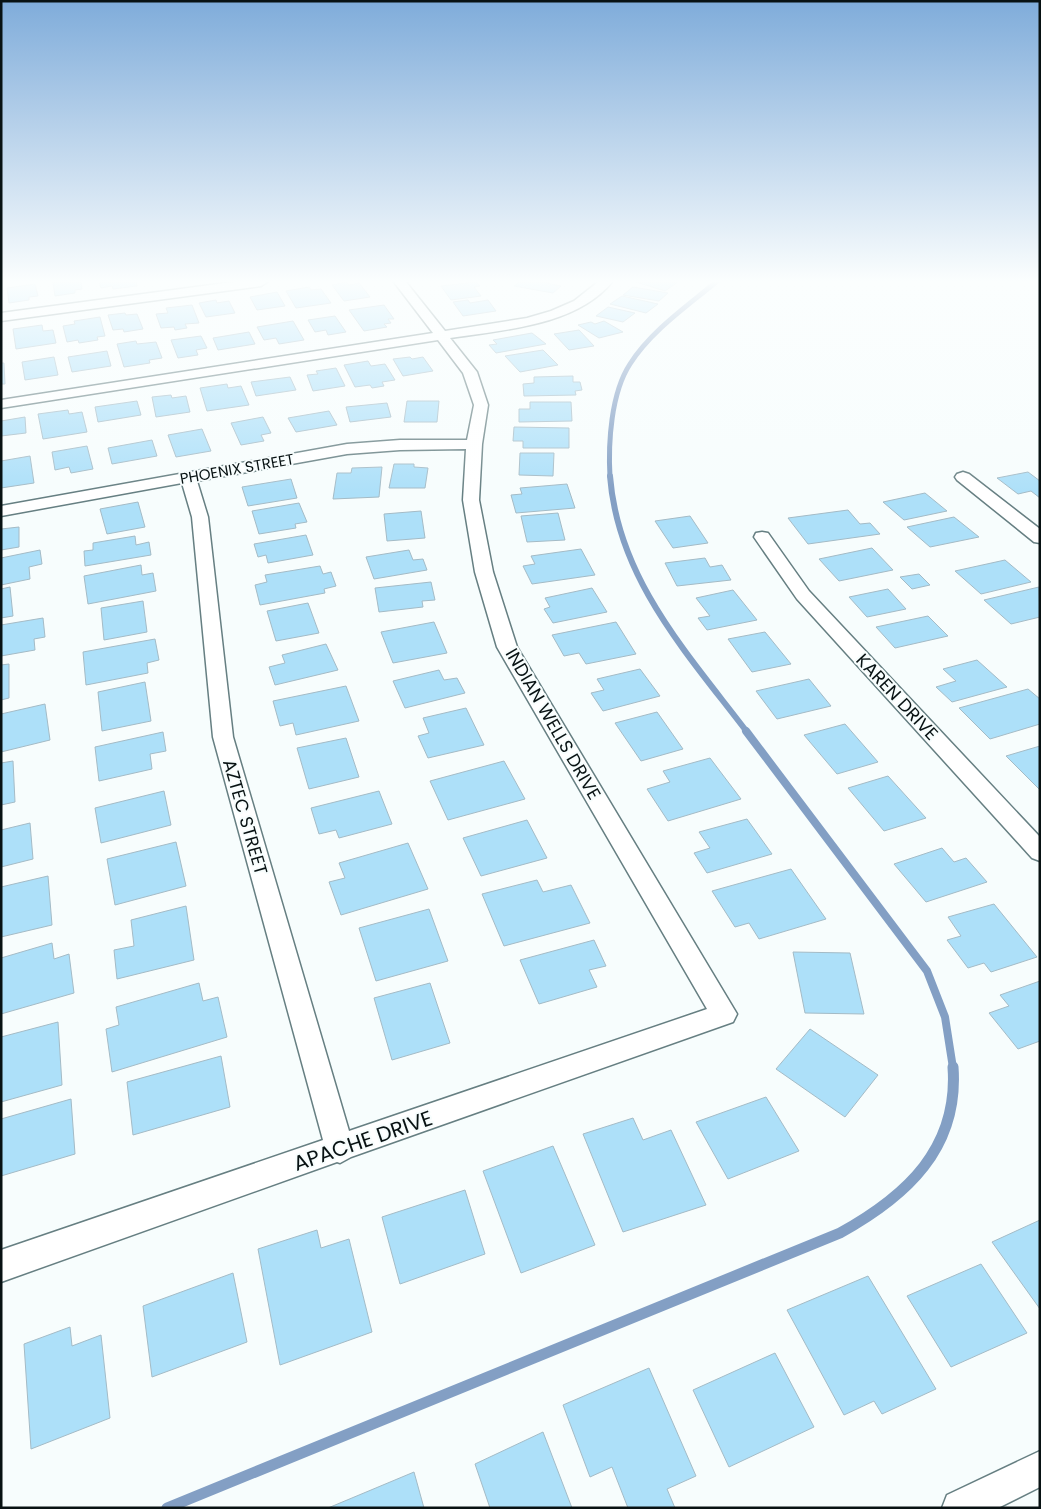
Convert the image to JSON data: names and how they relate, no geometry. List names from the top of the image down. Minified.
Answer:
{"streets":{"street":["PHOENIX STREET","KAREN DRIVE","INDIAN WELLS DRIVE","AZTEC STREET","APACHE DRIVE"]},"crossings":[["PHOENIX STREET","INDIAN WELLS DRIVE"],["PHOENIX STREET","AZTEC STREET"],["INDIAN WELLS DRIVE","APACHE DRIVE"],["AZTEC STREET","APACHE DRIVE"]]}
